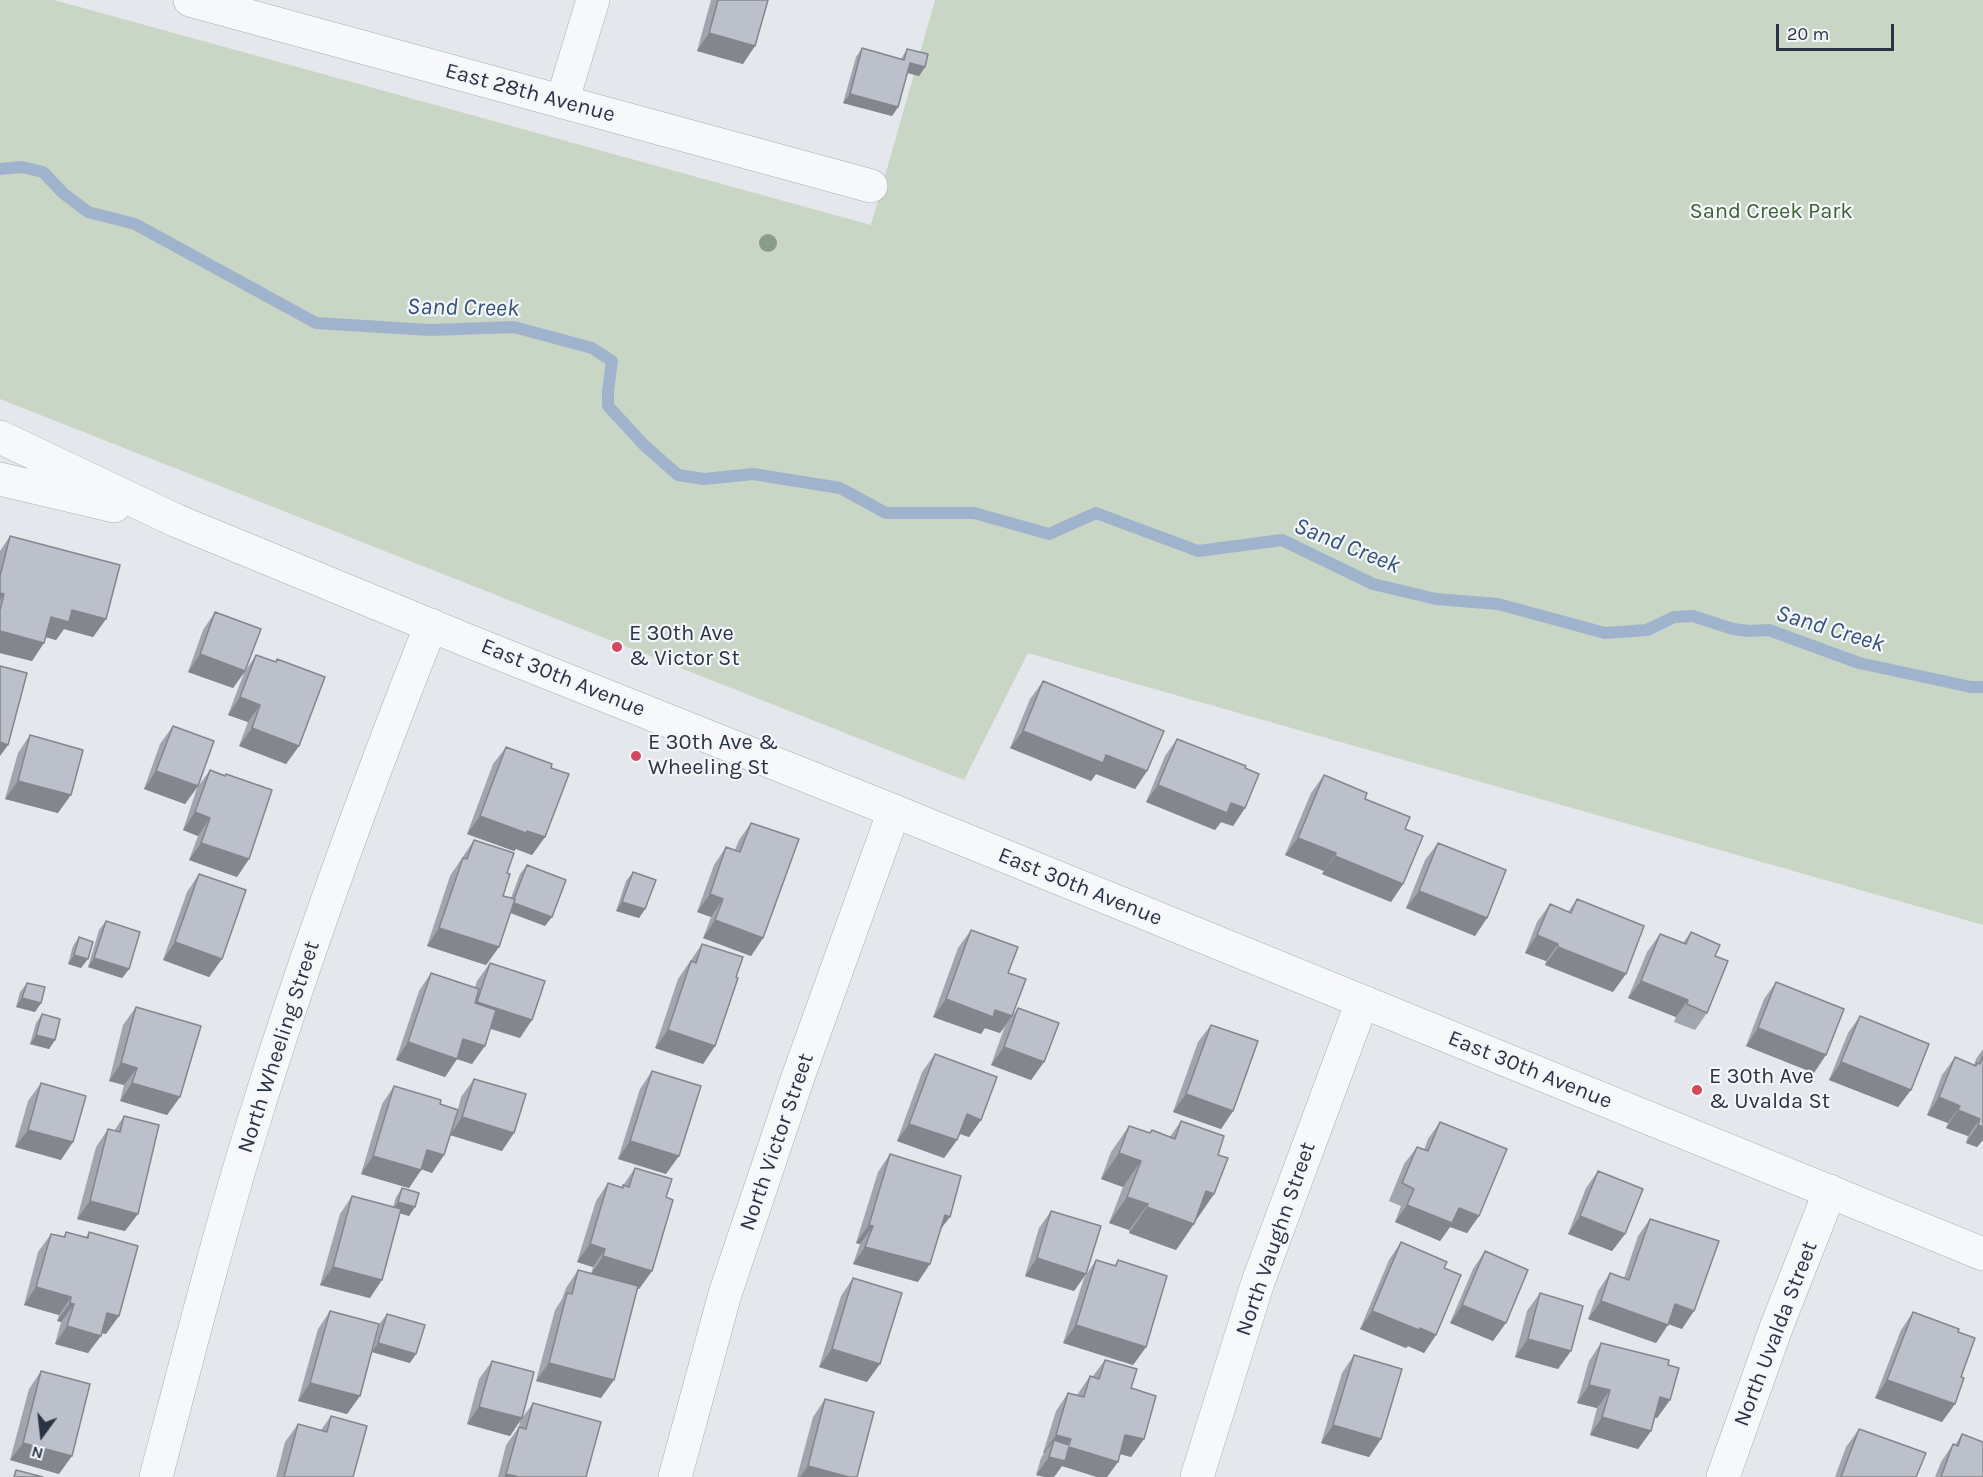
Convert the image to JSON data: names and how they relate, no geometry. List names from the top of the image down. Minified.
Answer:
{"streets":{"street":["East 28th Avenue","East 30th Avenue","North Wheeling Street","North Victor Street","North Vaughn Street","North Uvalda Street"]},"crossings":[["East 30th Avenue","North Wheeling Street"],["East 30th Avenue","North Victor Street"],["East 30th Avenue","North Vaughn Street"],["East 30th Avenue","North Uvalda Street"]],"water":["Sand Creek"],"parks":["Sand Creek Park"],"places":["E 30th Ave & Victor St","E 30th Ave & Wheeling St","E 30th Ave & Uvalda St"],"scale_bar":"20 m","north":"bottom"}
